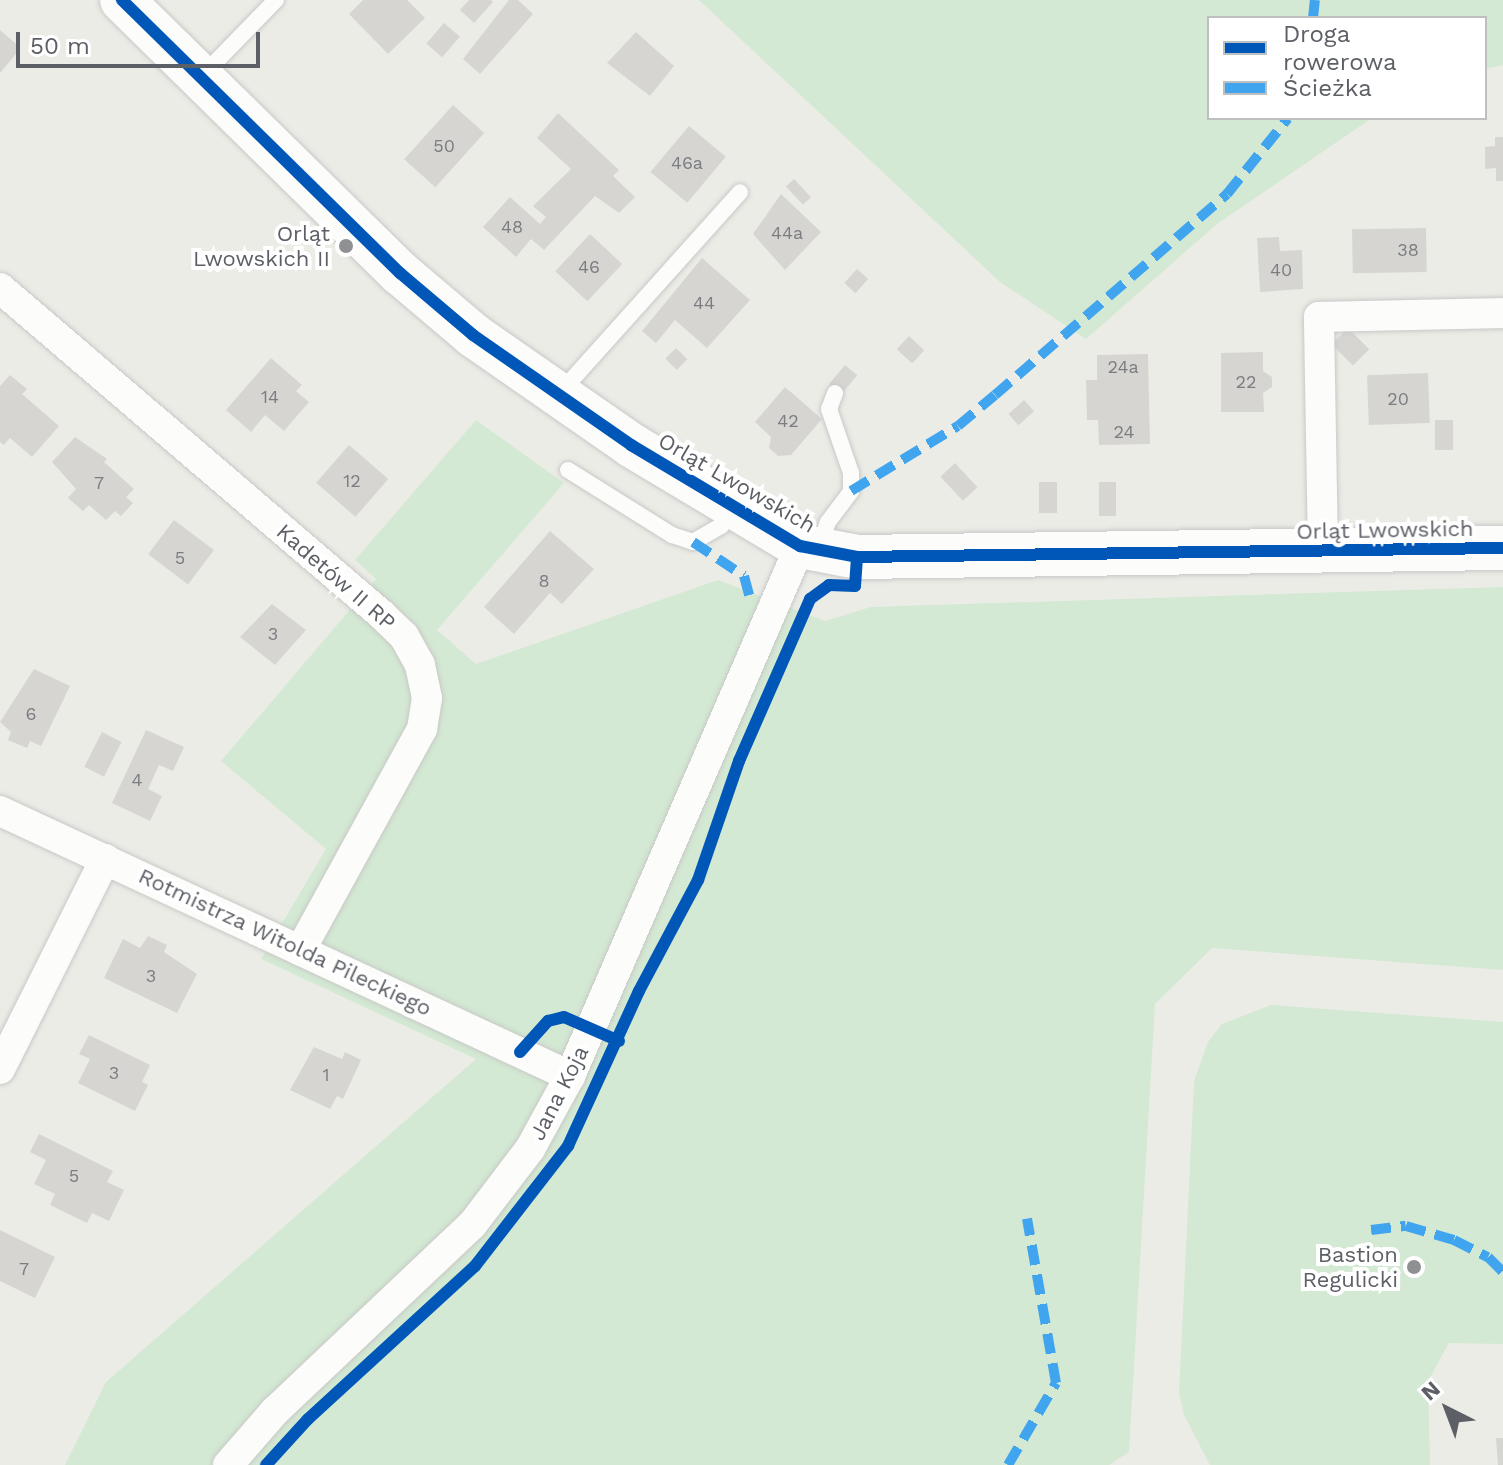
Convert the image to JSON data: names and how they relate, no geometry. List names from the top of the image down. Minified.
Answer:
{"streets":{"street":["Orląt Lwowskich","Kadetów II RP","Rotmistrza Witolda Pileckiego","Jana Koja"]},"crossings":[["Orląt Lwowskich","Jana Koja"],["Kadetów II RP","Rotmistrza Witolda Pileckiego"],["Rotmistrza Witolda Pileckiego","Jana Koja"]],"places":["Orląt Lwowskich II","Bastion Regulicki"],"house_numbers":["50","46a","48","44a","38","46","40","44","24a","22","14","20","42","24","12","7","5","8","3","6","4","3","3","1","5","7"],"legend":["Droga rowerowa","Ścieżka"],"scale_bar":"50 m","north":"top left"}
